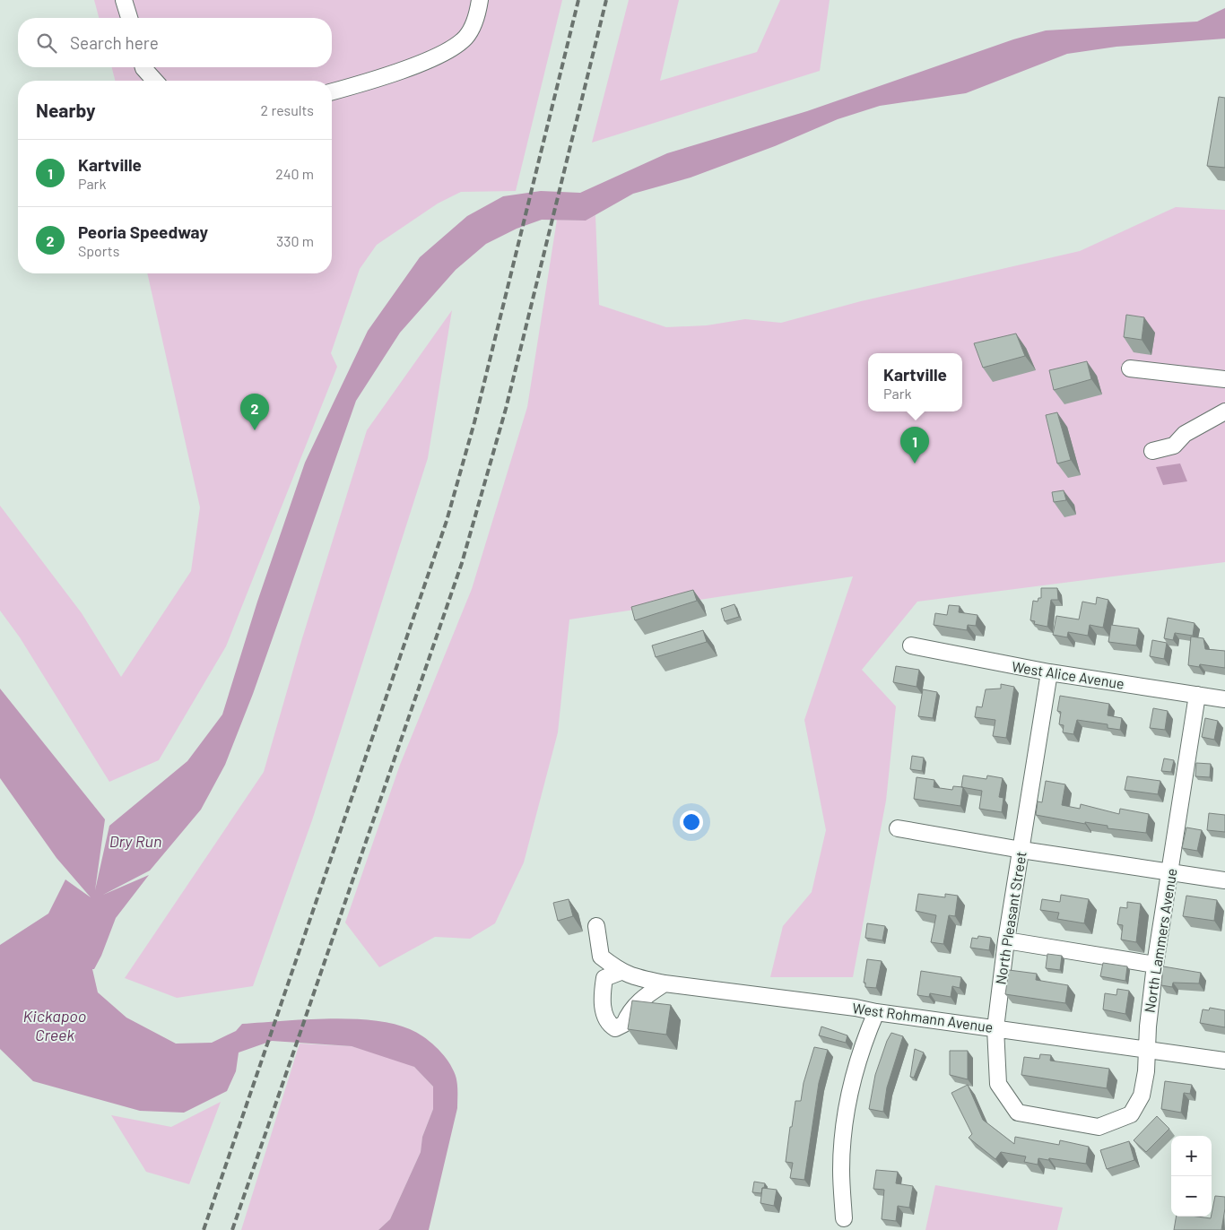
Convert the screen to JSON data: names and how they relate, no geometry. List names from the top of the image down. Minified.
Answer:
{"streets":{"street":["West Alice Avenue","North Pleasant Street","North Lammers Avenue","West Rohmann Avenue"]},"crossings":[["West Alice Avenue","North Pleasant Street"],["West Alice Avenue","North Lammers Avenue"],["North Pleasant Street","North Lammers Avenue"],["North Pleasant Street","West Rohmann Avenue"],["North Lammers Avenue","West Rohmann Avenue"]],"water":["Dry Run","Kickapoo Creek"],"page":{"search":"Search here","heading":["Nearby","2 results"],"list":[{"mark":"1","name":"Kartville","note":"Park","value":"240 m"},{"mark":"2","name":"Peoria Speedway","note":"Sports","value":"330 m"}],"popup":["Kartville","Park"],"pins":["2","1"],"map_buttons":["+","−"]}}
